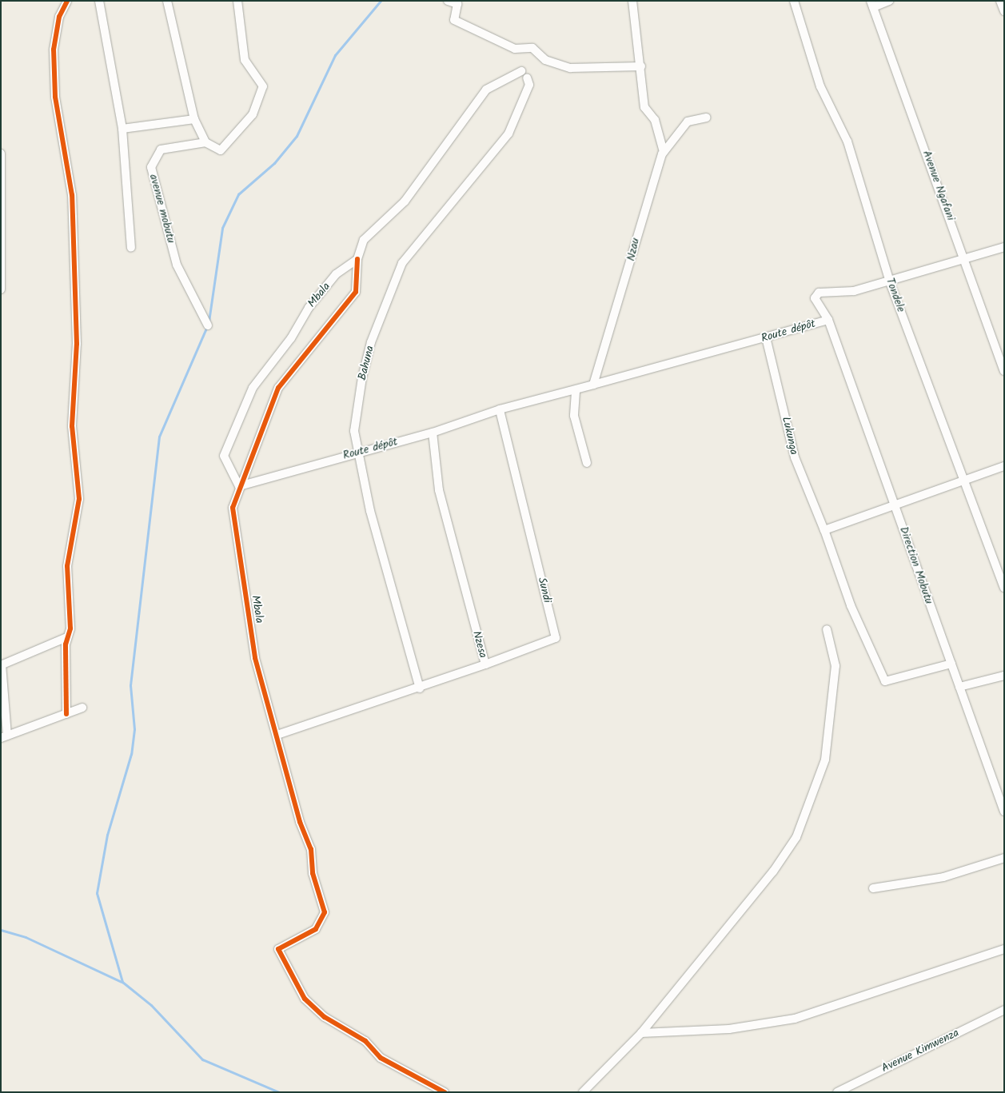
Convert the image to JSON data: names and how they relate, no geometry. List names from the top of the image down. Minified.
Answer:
{"streets":{"street":["Avenue Ngafani","avenue mobutu","Nzau","Mbala","Tondele","Route dépôt","Bahuna","Lukunga","Direction Mobutu","Sundi","Nzesa","Avenue Kimwenza"]},"crossings":[["Avenue Ngafani","Route dépôt"],["Nzau","Route dépôt"],["Mbala","Route dépôt"],["Mbala","Bahuna"],["Mbala","Nzesa"],["Tondele","Route dépôt"],["Route dépôt","Bahuna"],["Route dépôt","Lukunga"],["Route dépôt","Direction Mobutu"],["Route dépôt","Sundi"],["Route dépôt","Nzesa"],["Bahuna","Nzesa"],["Lukunga","Direction Mobutu"],["Sundi","Nzesa"]]}
